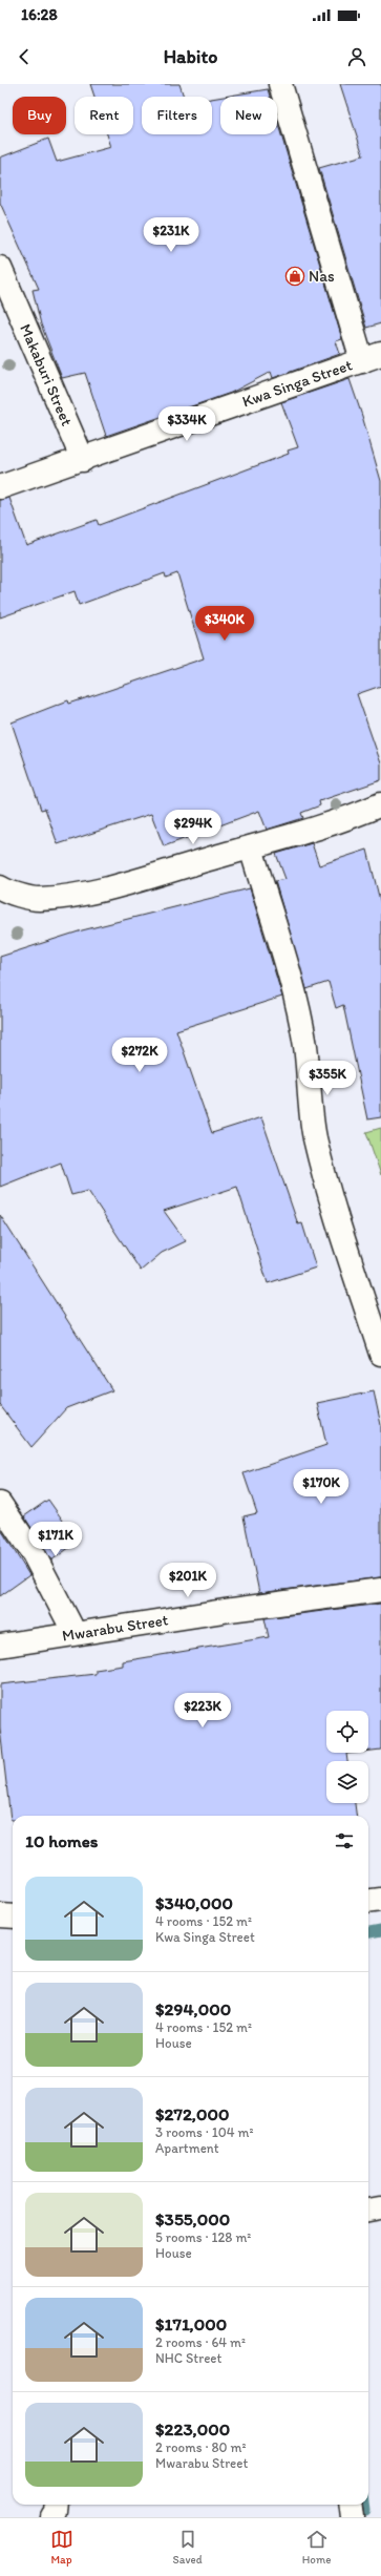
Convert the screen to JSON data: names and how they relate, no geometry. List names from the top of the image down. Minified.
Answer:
{"streets":{"street":["Makaburi Street","Kwa Singa Street","Mwarabu Street"]},"crossings":[["Makaburi Street","Kwa Singa Street"]],"places":{"shop":["Nas"]},"page":{"status":"16:28","header":"Habito","chip":["Buy","Rent","Filters","New"],"price":["$231K","$334K","$340K","$294K","$272K","$355K","$170K","$171K","$201K","$223K"],"heading":"10 homes","list":[{"name":"$340,000","note":"4 rooms · 152 m² · Kwa Singa Street"},{"name":"$294,000","note":"4 rooms · 152 m² · House"},{"name":"$272,000","note":"3 rooms · 104 m² · Apartment"},{"name":"$355,000","note":"5 rooms · 128 m² · House"},{"name":"$171,000","note":"2 rooms · 64 m² · NHC Street"},{"name":"$223,000","note":"2 rooms · 80 m² · Mwarabu Street"}],"tabs":["Map","Saved","Home"]}}
